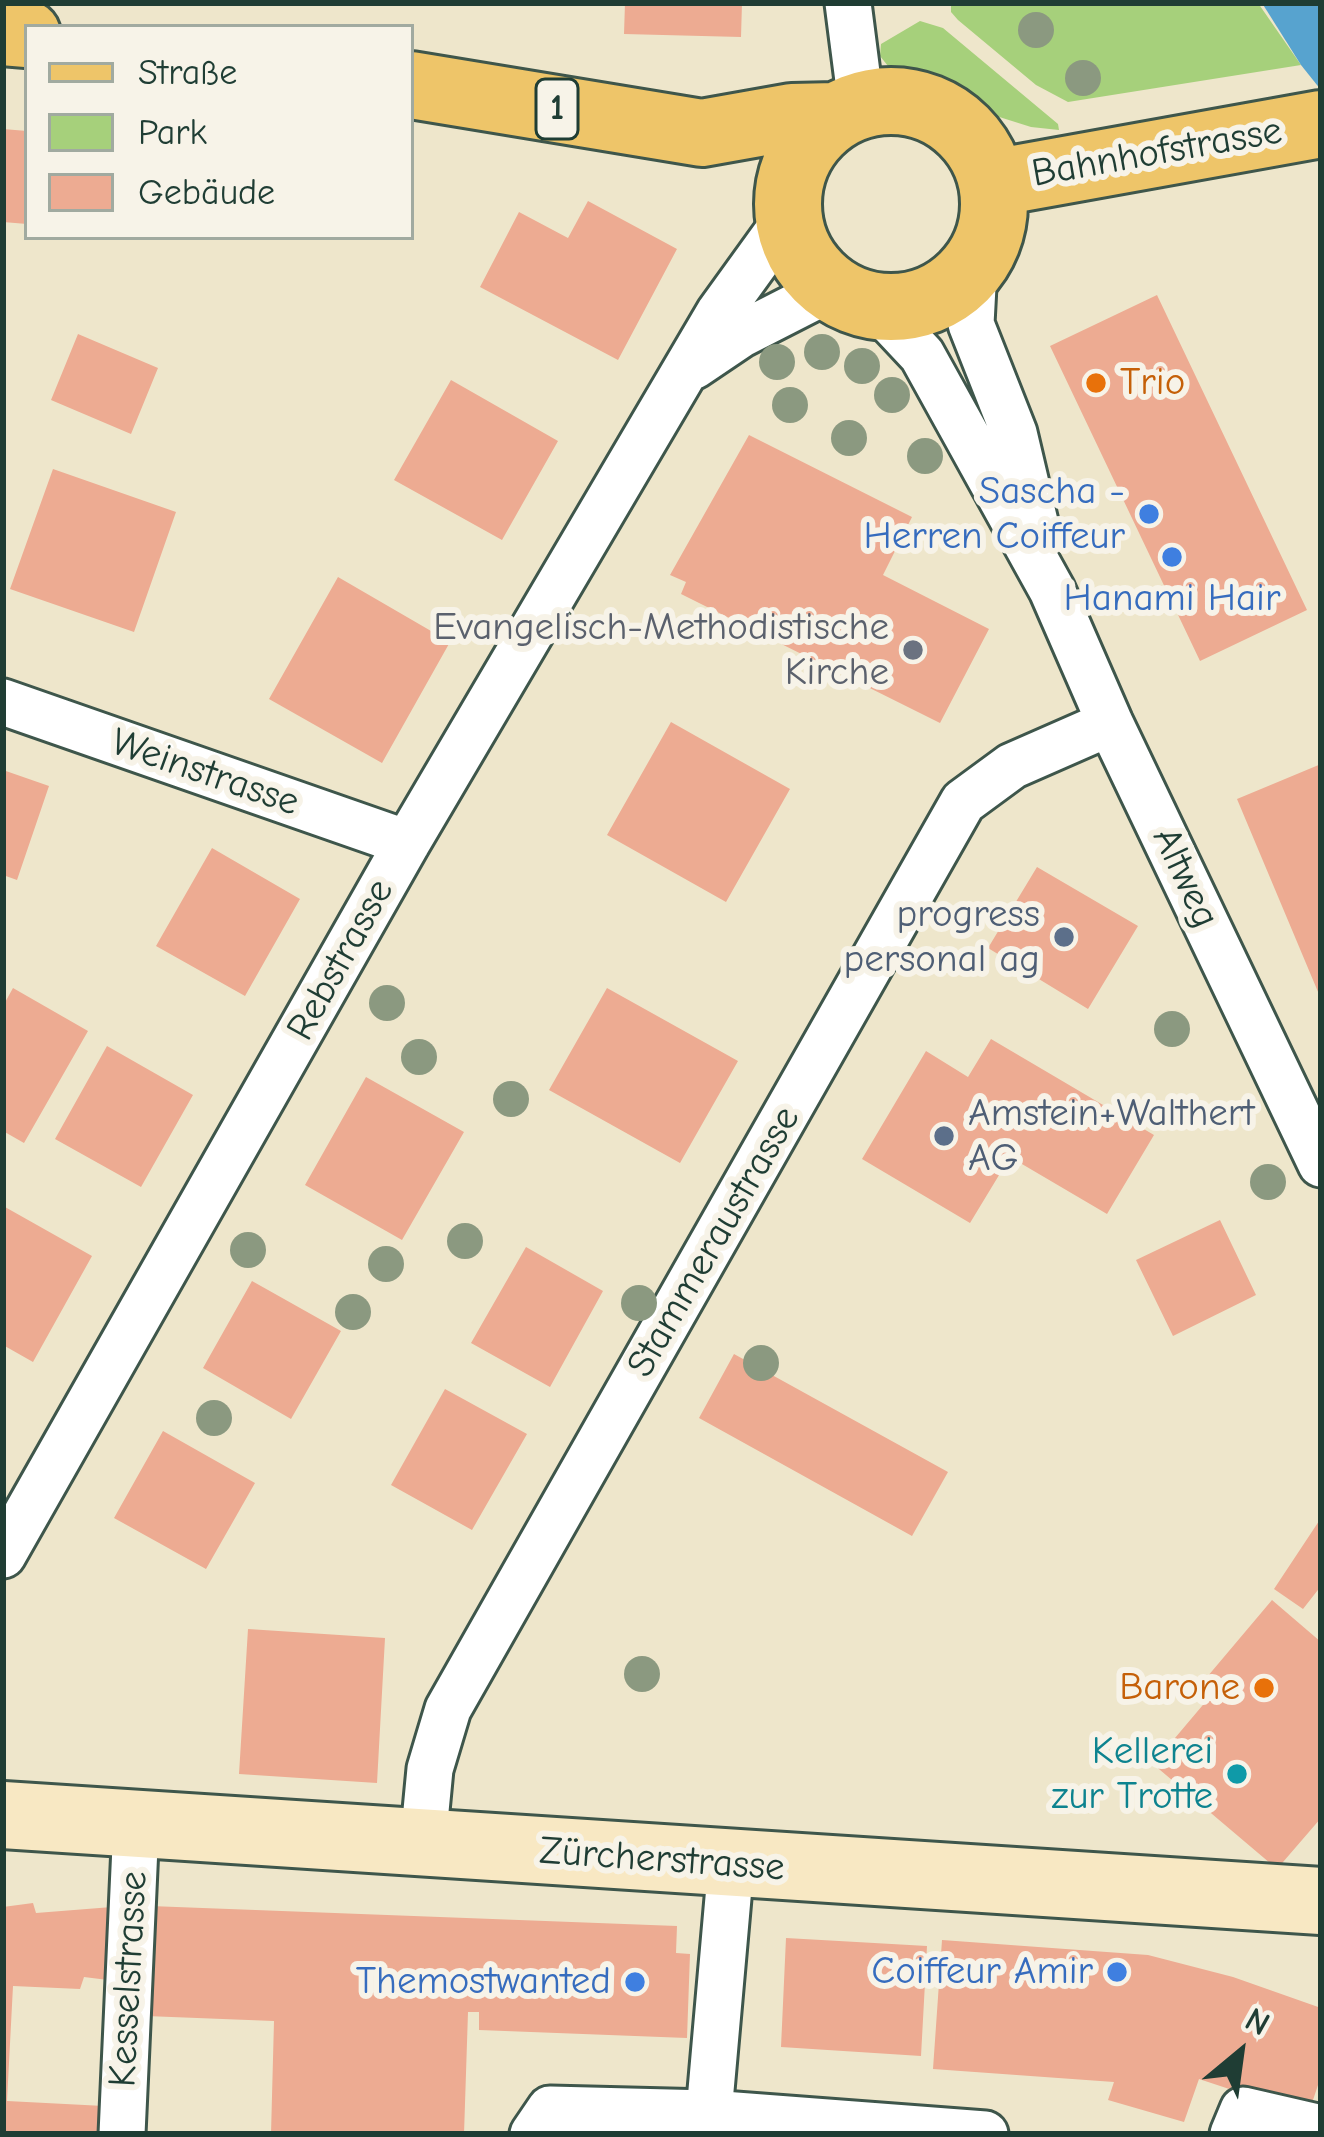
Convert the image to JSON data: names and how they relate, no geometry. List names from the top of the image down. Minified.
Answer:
{"streets":{"main road":["1","Bahnhofstrasse","Zürcherstrasse"],"street":["Weinstrasse","Altweg","Rebstrasse","Stammeraustrasse","Kesselstrasse"]},"crossings":[["1","Bahnhofstrasse"],["1","Altweg"],["1","Rebstrasse"],["Bahnhofstrasse","Altweg"],["Bahnhofstrasse","Rebstrasse"],["Weinstrasse","Rebstrasse"],["Altweg","Rebstrasse"],["Altweg","Stammeraustrasse"],["Stammeraustrasse","Zürcherstrasse"],["Zürcherstrasse","Kesselstrasse"]],"places":["Trio","Sascha - Herren Coiffeur","Hanami Hair","Evangelisch-Methodistische Kirche","progress personal ag","Amstein+Walthert AG","Barone","Kellerei zur Trotte","Coiffeur Amir","Themostwanted"],"legend":["Straße","Park","Gebäude"],"north":"top right"}
